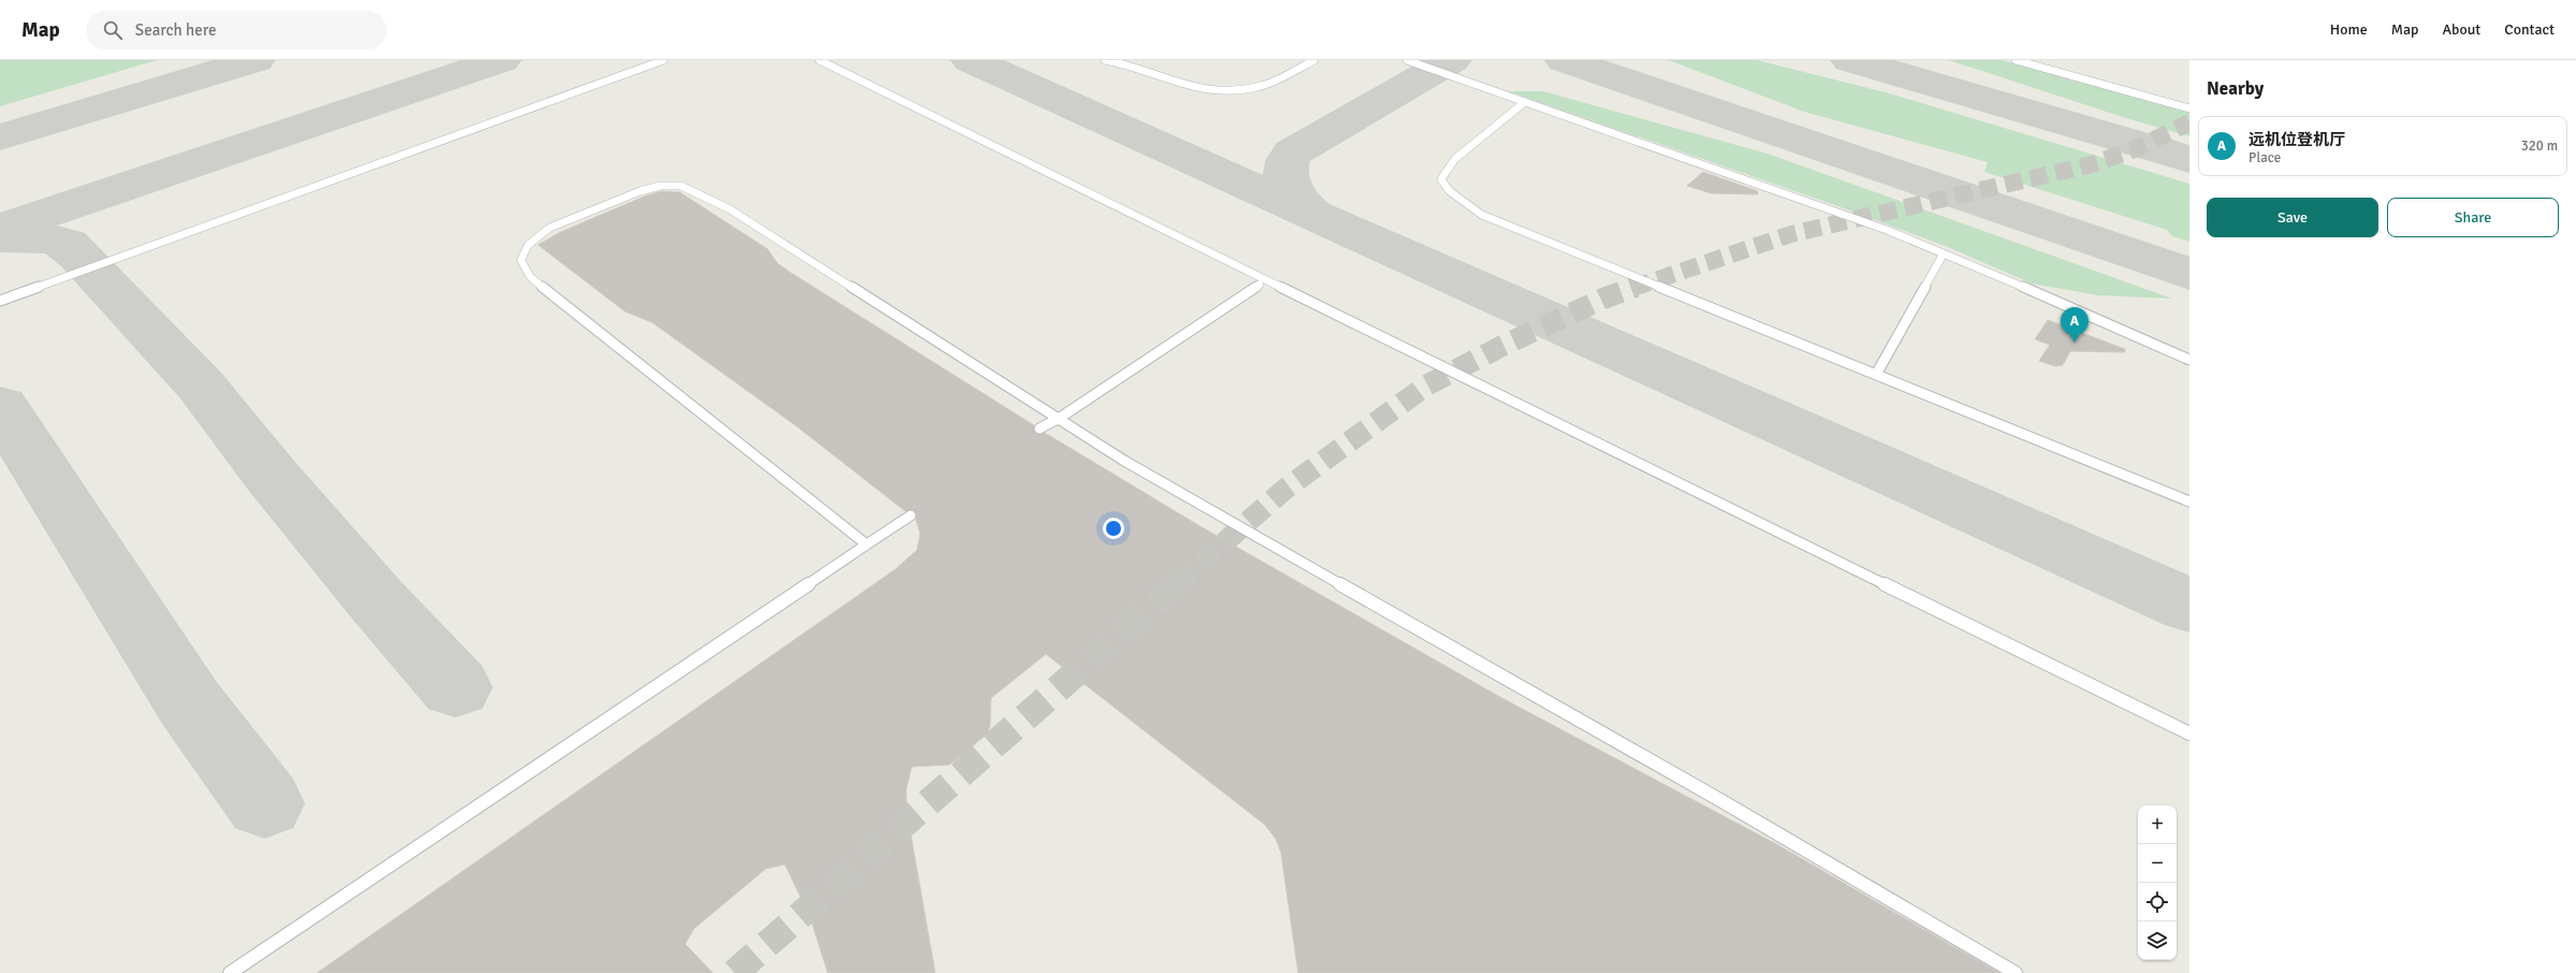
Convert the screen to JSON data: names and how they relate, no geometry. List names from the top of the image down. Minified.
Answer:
{"page":{"header":"Map","search":"Search here","nav":["Home","Map","About","Contact"],"heading":"Nearby","list":[{"mark":"A","name":"远机位登机厅","note":"Place","value":"320 m"}],"buttons":["Save","Share"],"pins":"A","map_buttons":["+","−"]}}
